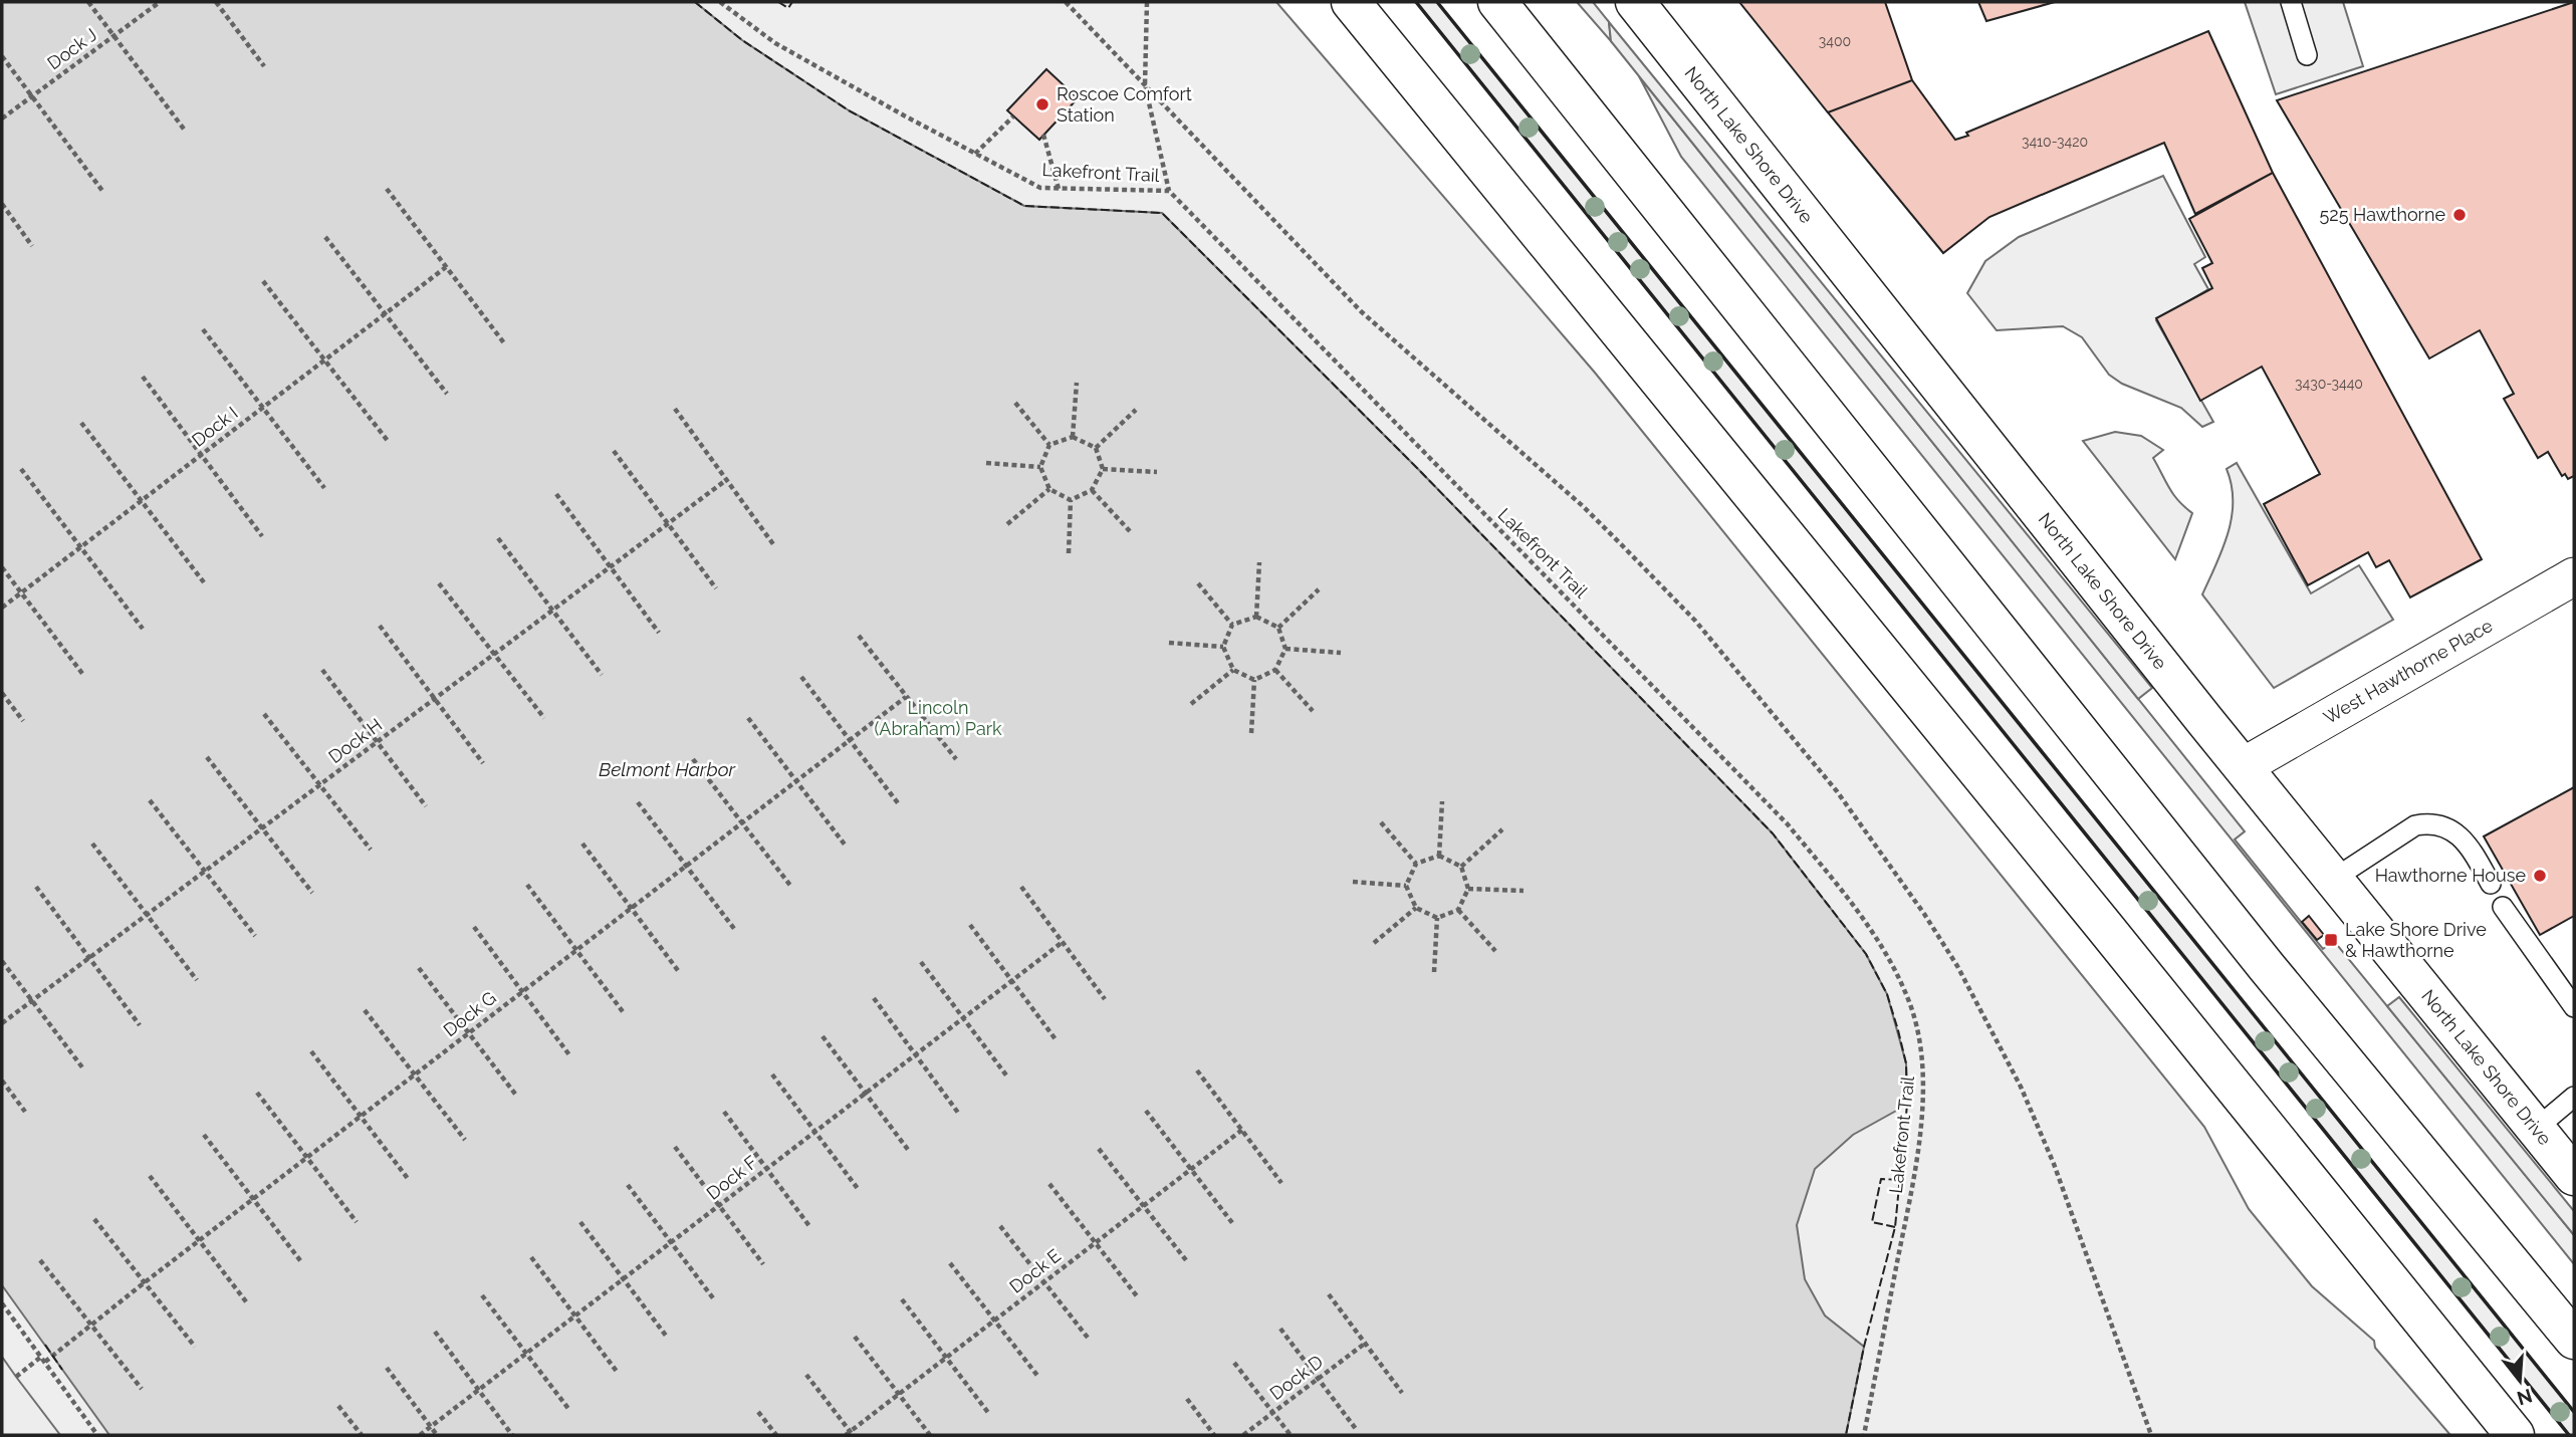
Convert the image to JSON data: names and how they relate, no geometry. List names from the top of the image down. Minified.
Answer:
{"streets":{"main road":["North Lake Shore Drive"],"street":["West Hawthorne Place"],"path":["Dock J","Lakefront Trail","Dock I","Dock H","Dock G","Dock F","Dock E","Dock D"]},"crossings":[["North Lake Shore Drive","West Hawthorne Place"]],"water":["Belmont Harbor"],"parks":["Lincoln (Abraham) Park"],"places":{"other":["Roscoe Comfort Station","525 Hawthorne","Hawthorne House"],"transit":["Lake Shore Drive & Hawthorne"]},"house_numbers":["3400","3410-3420","3430-3440"],"north":"bottom"}
